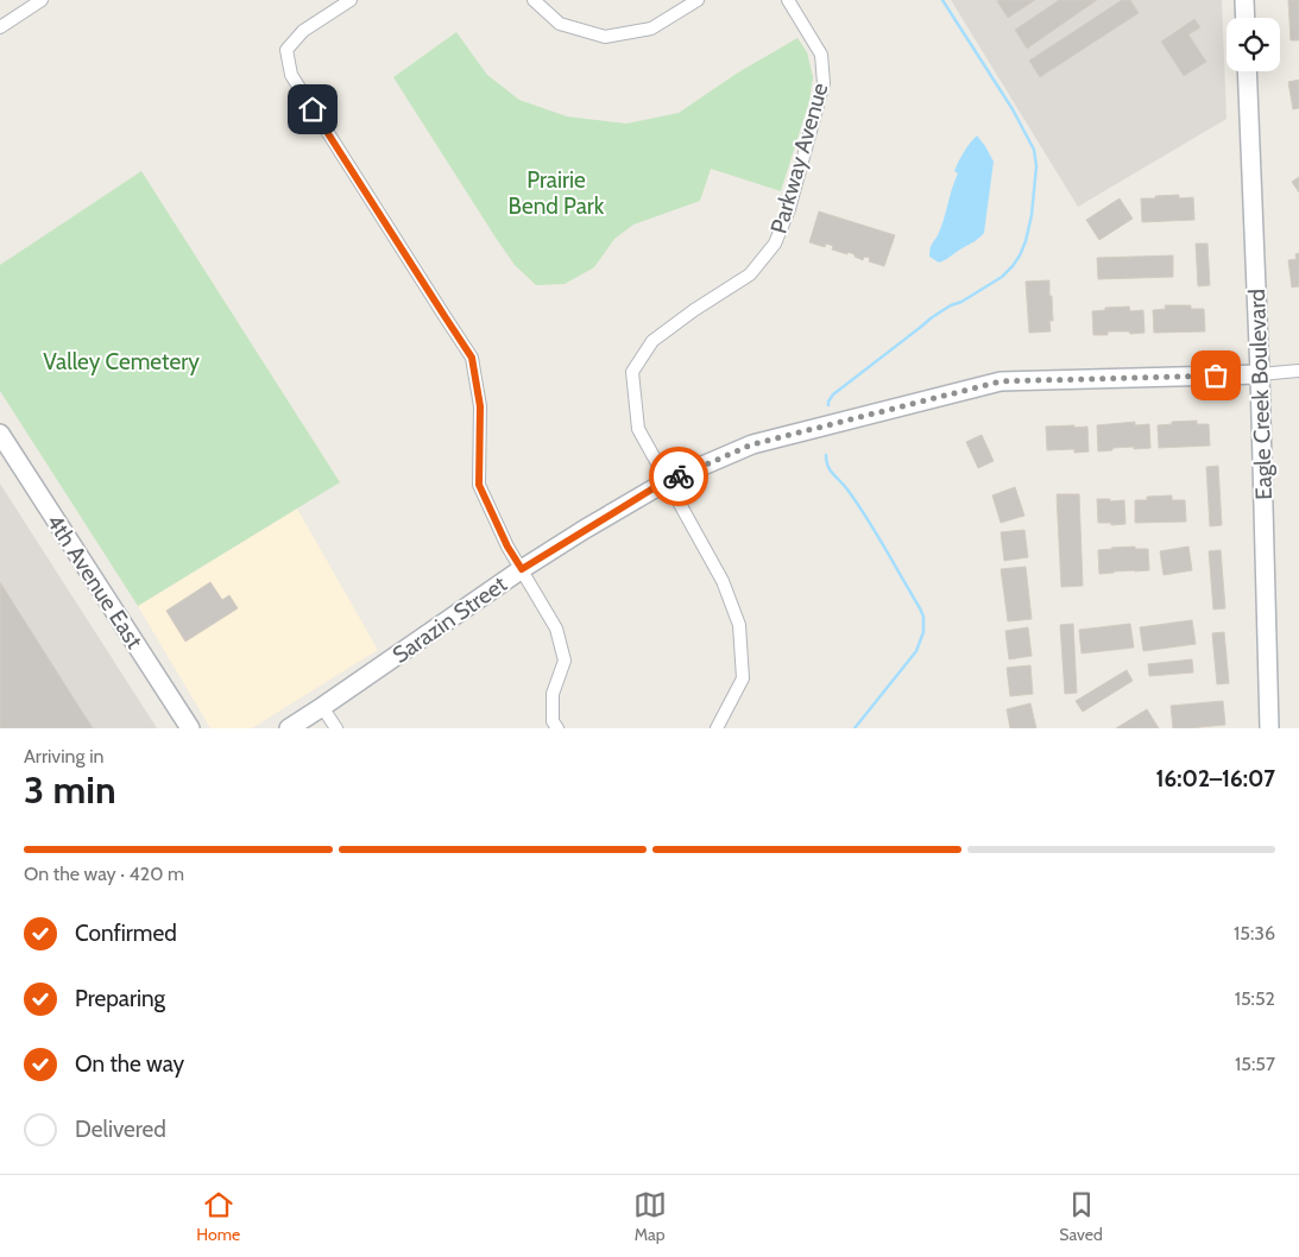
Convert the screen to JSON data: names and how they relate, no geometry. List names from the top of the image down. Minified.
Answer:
{"streets":{"street":["Parkway Avenue","Eagle Creek Boulevard","4th Avenue East","Sarazin Street"]},"crossings":[["Parkway Avenue","Sarazin Street"],["Eagle Creek Boulevard","Sarazin Street"]],"parks":["Prairie Bend Park","Valley Cemetery"],"page":{"heading":["3 min","Arriving in","16:02–16:07"],"bar":"On the way · 420 m","list":[["Confirmed","15:36"],["Preparing","15:52"],["On the way","15:57"],"Delivered"],"tabs":["Home","Map","Saved"]}}
